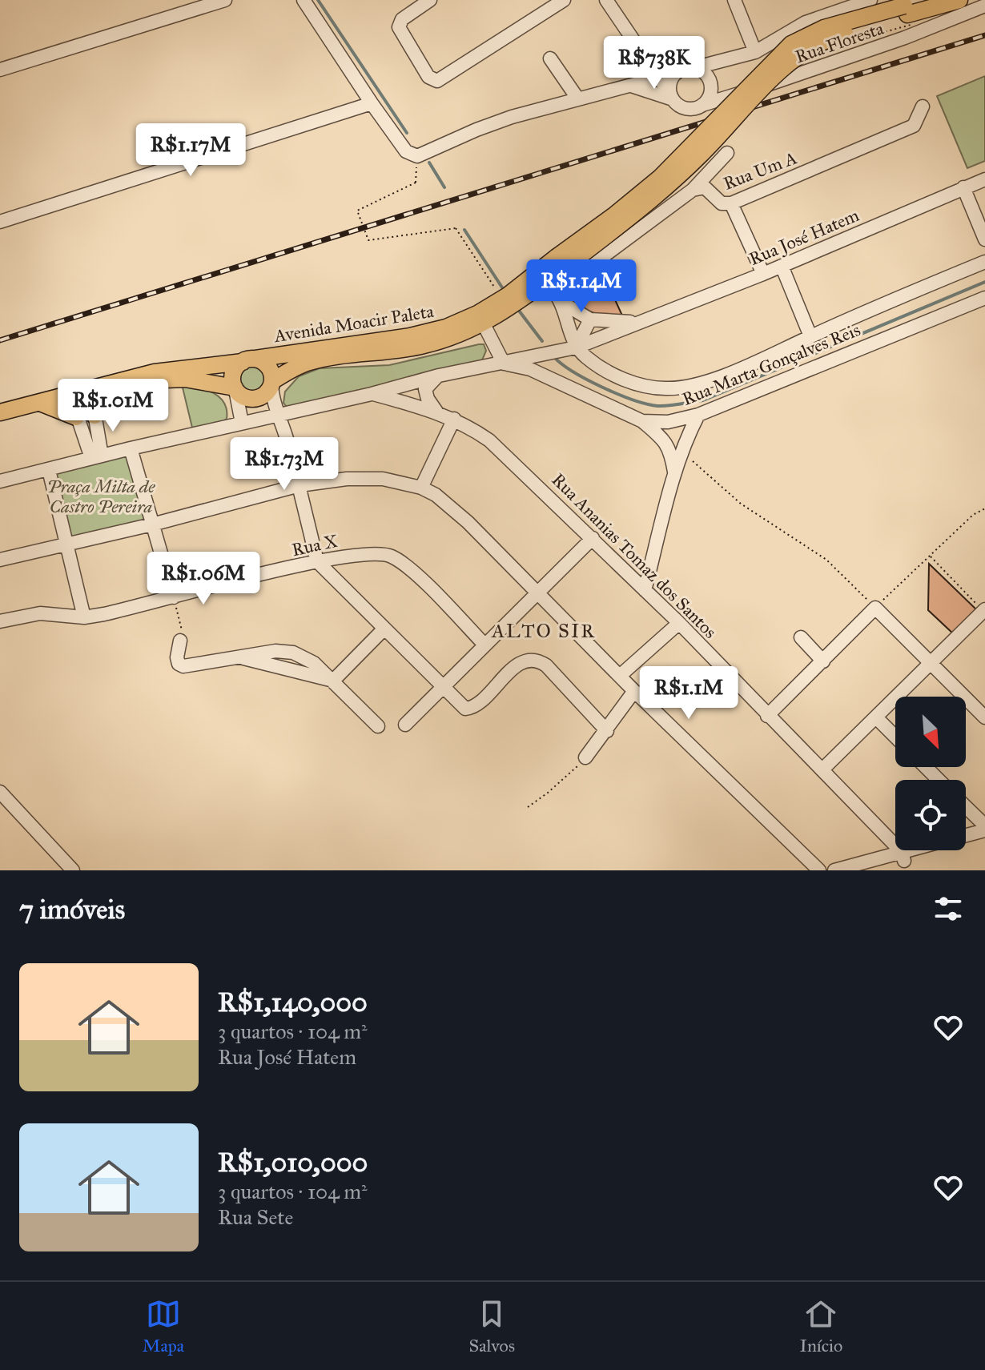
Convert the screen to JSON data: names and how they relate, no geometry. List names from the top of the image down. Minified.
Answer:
{"streets":{"main road":["Avenida Moacir Paleta"],"street":["Rua Floresta","Rua Um A","Rua José Hatem","Rua Marta Gonçalves Reis","Rua X","Rua Ananias Tomaz dos Santos"]},"crossings":[["Rua José Hatem","Rua Marta Gonçalves Reis"],["Rua José Hatem","Rua Ananias Tomaz dos Santos"]],"districts":["ALTO SIR"],"parks":["Praça Milta de Castro Pereira"],"north":"bottom right","page":{"price":["R$738K","R$1.17M","R$1.14M","R$1.01M","R$1.73M","R$1.06M","R$1.1M"],"heading":"7 imóveis","list":[{"name":"R$1,140,000","note":"3 quartos · 104 m² · Rua José Hatem"},{"name":"R$1,010,000","note":"3 quartos · 104 m² · Rua Sete"}],"tabs":["Mapa","Salvos","Início"]}}
